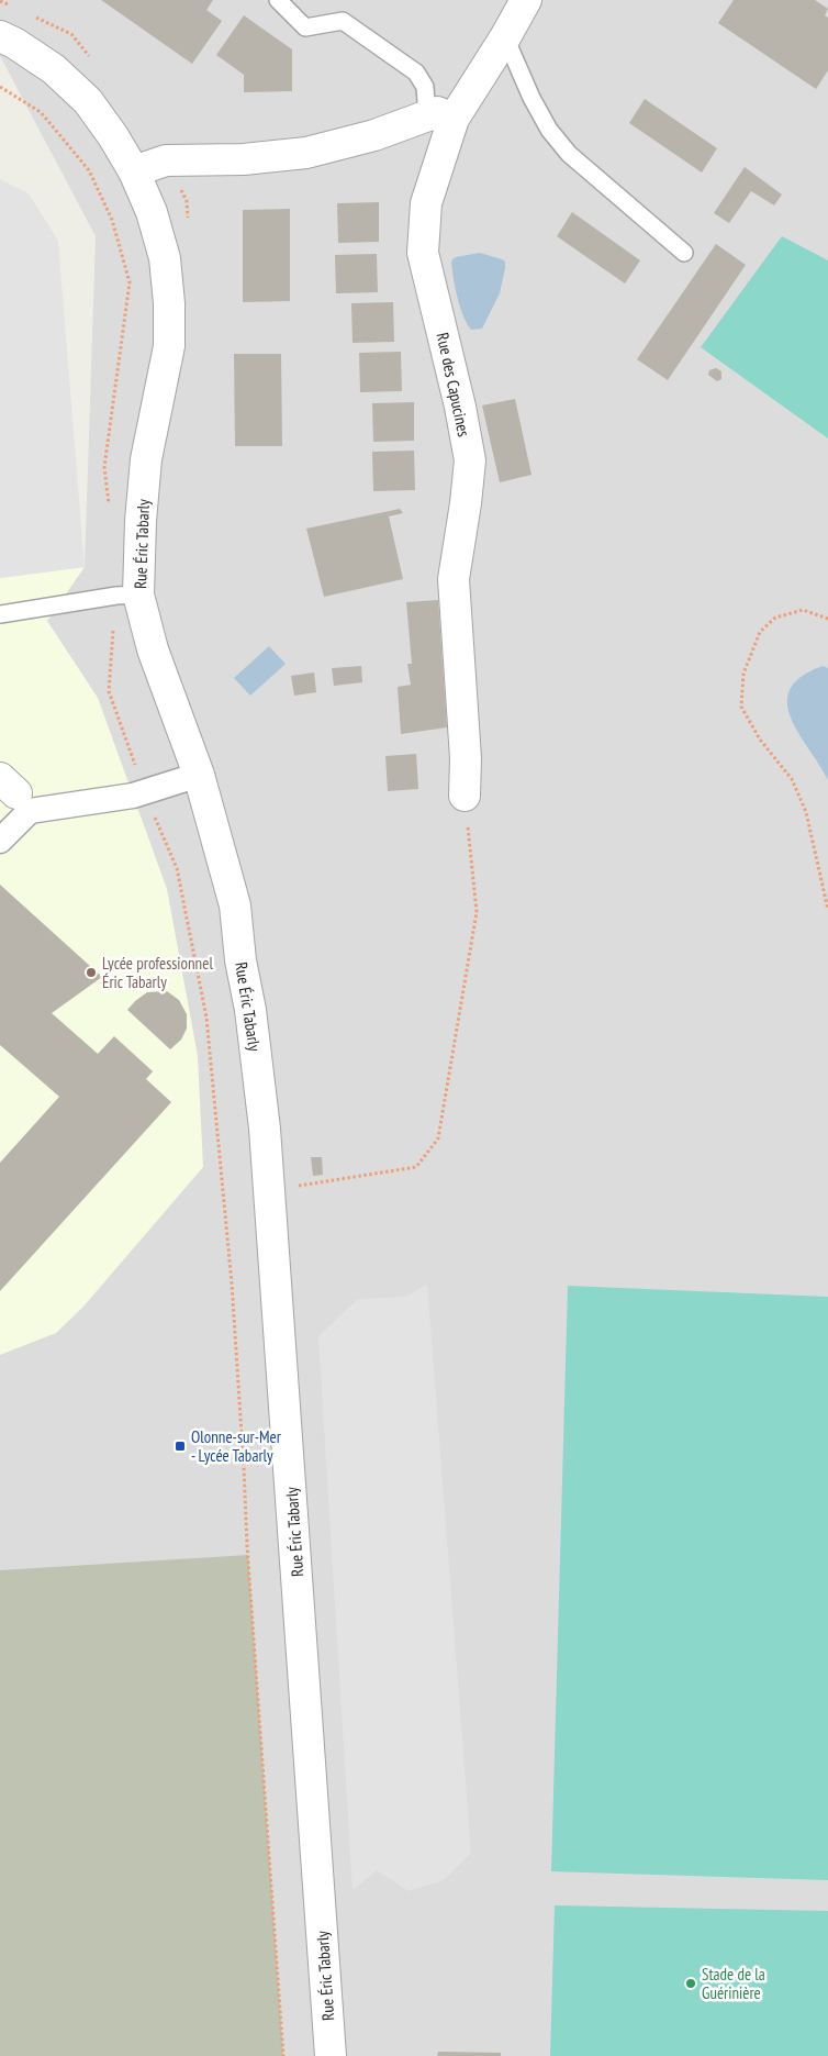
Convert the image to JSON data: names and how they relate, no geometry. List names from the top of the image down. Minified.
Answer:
{"streets":{"street":["Rue des Capucines","Rue Éric Tabarly"]},"places":{"other":["Lycée professionnel Éric Tabarly","Stade de la Guérinière"],"transit":["Olonne-sur-Mer - Lycée Tabarly"]}}
